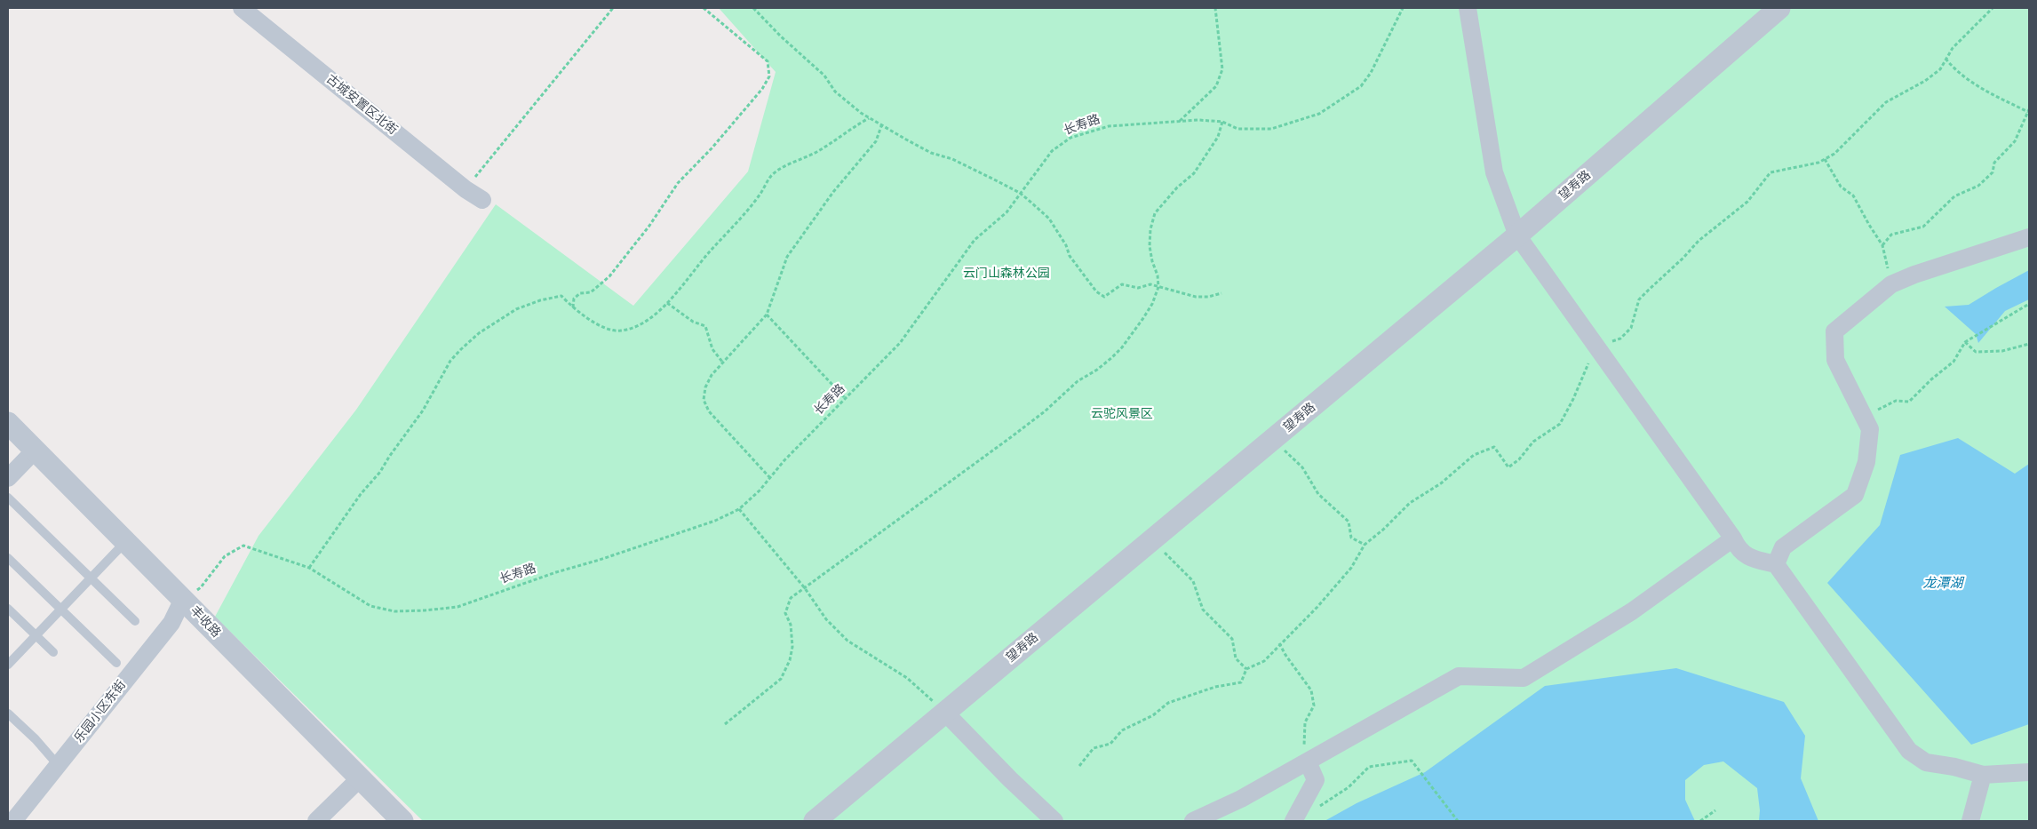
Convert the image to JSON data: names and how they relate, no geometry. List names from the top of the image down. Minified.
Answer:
{"streets":{"street":["古城安置区北街","望寿路","丰收路","乐园小区东街"],"path":["长寿路"]},"crossings":[["长寿路","丰收路"],["长寿路","乐园小区东街"],["丰收路","乐园小区东街"]],"water":["龙潭湖"],"parks":["云门山森林公园","云驼风景区"]}
